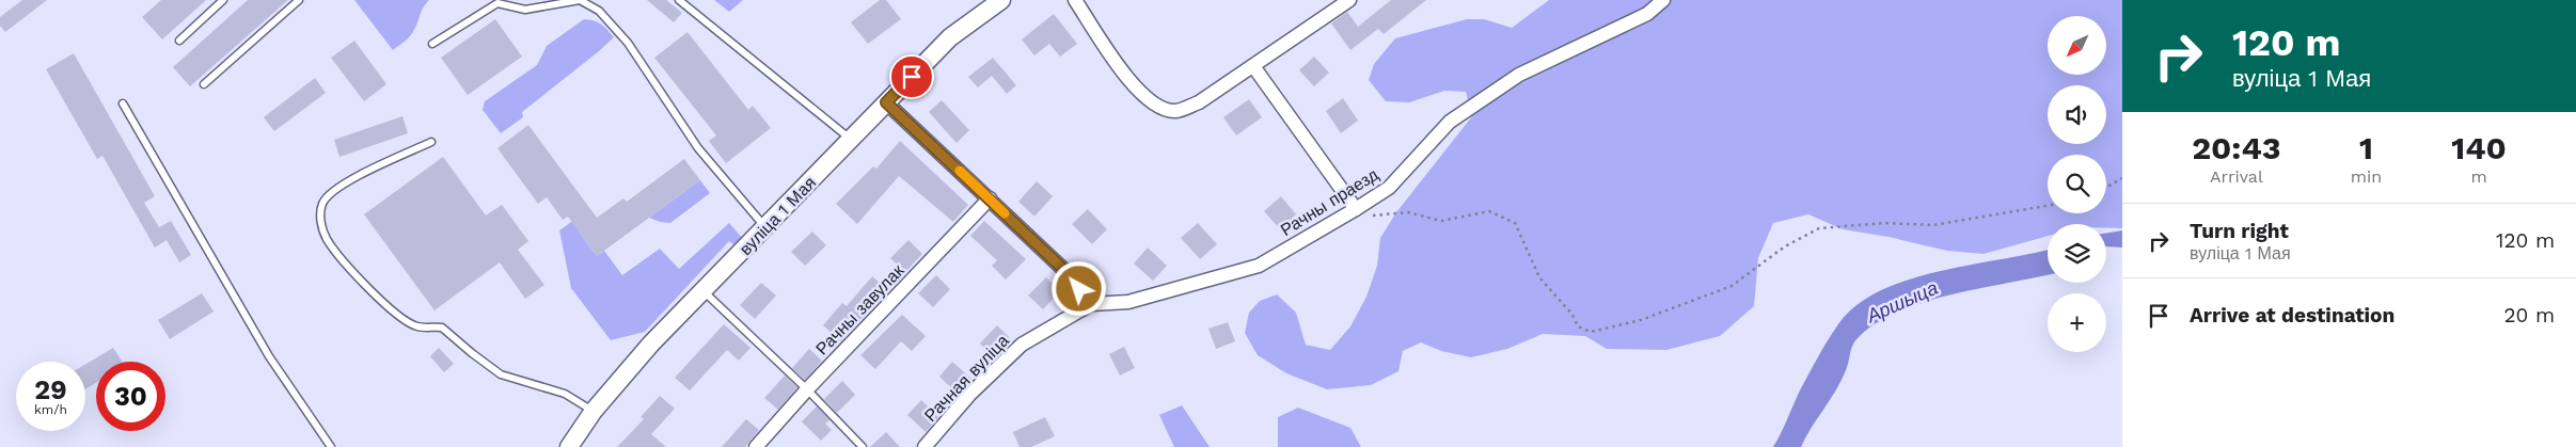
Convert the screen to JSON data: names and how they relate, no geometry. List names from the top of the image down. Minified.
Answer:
{"streets":{"street":["Рачны праезд","вуліца 1 Мая","Рачны завулак","Рачная вуліца"]},"crossings":[["Рачны праезд","Рачная вуліца"]],"water":["Аршыца"],"north":"bottom left","page":{"turn":["120 m","вуліца 1 Мая"],"map_buttons":"+","eta":["20:43","Arrival","1","min","140","m"],"list":[{"name":"Turn right","note":"вуліца 1 Мая","value":"120 m"},{"name":"Arrive at destination","value":"20 m"}],"speed":"29 km/h","limit":"30"}}
